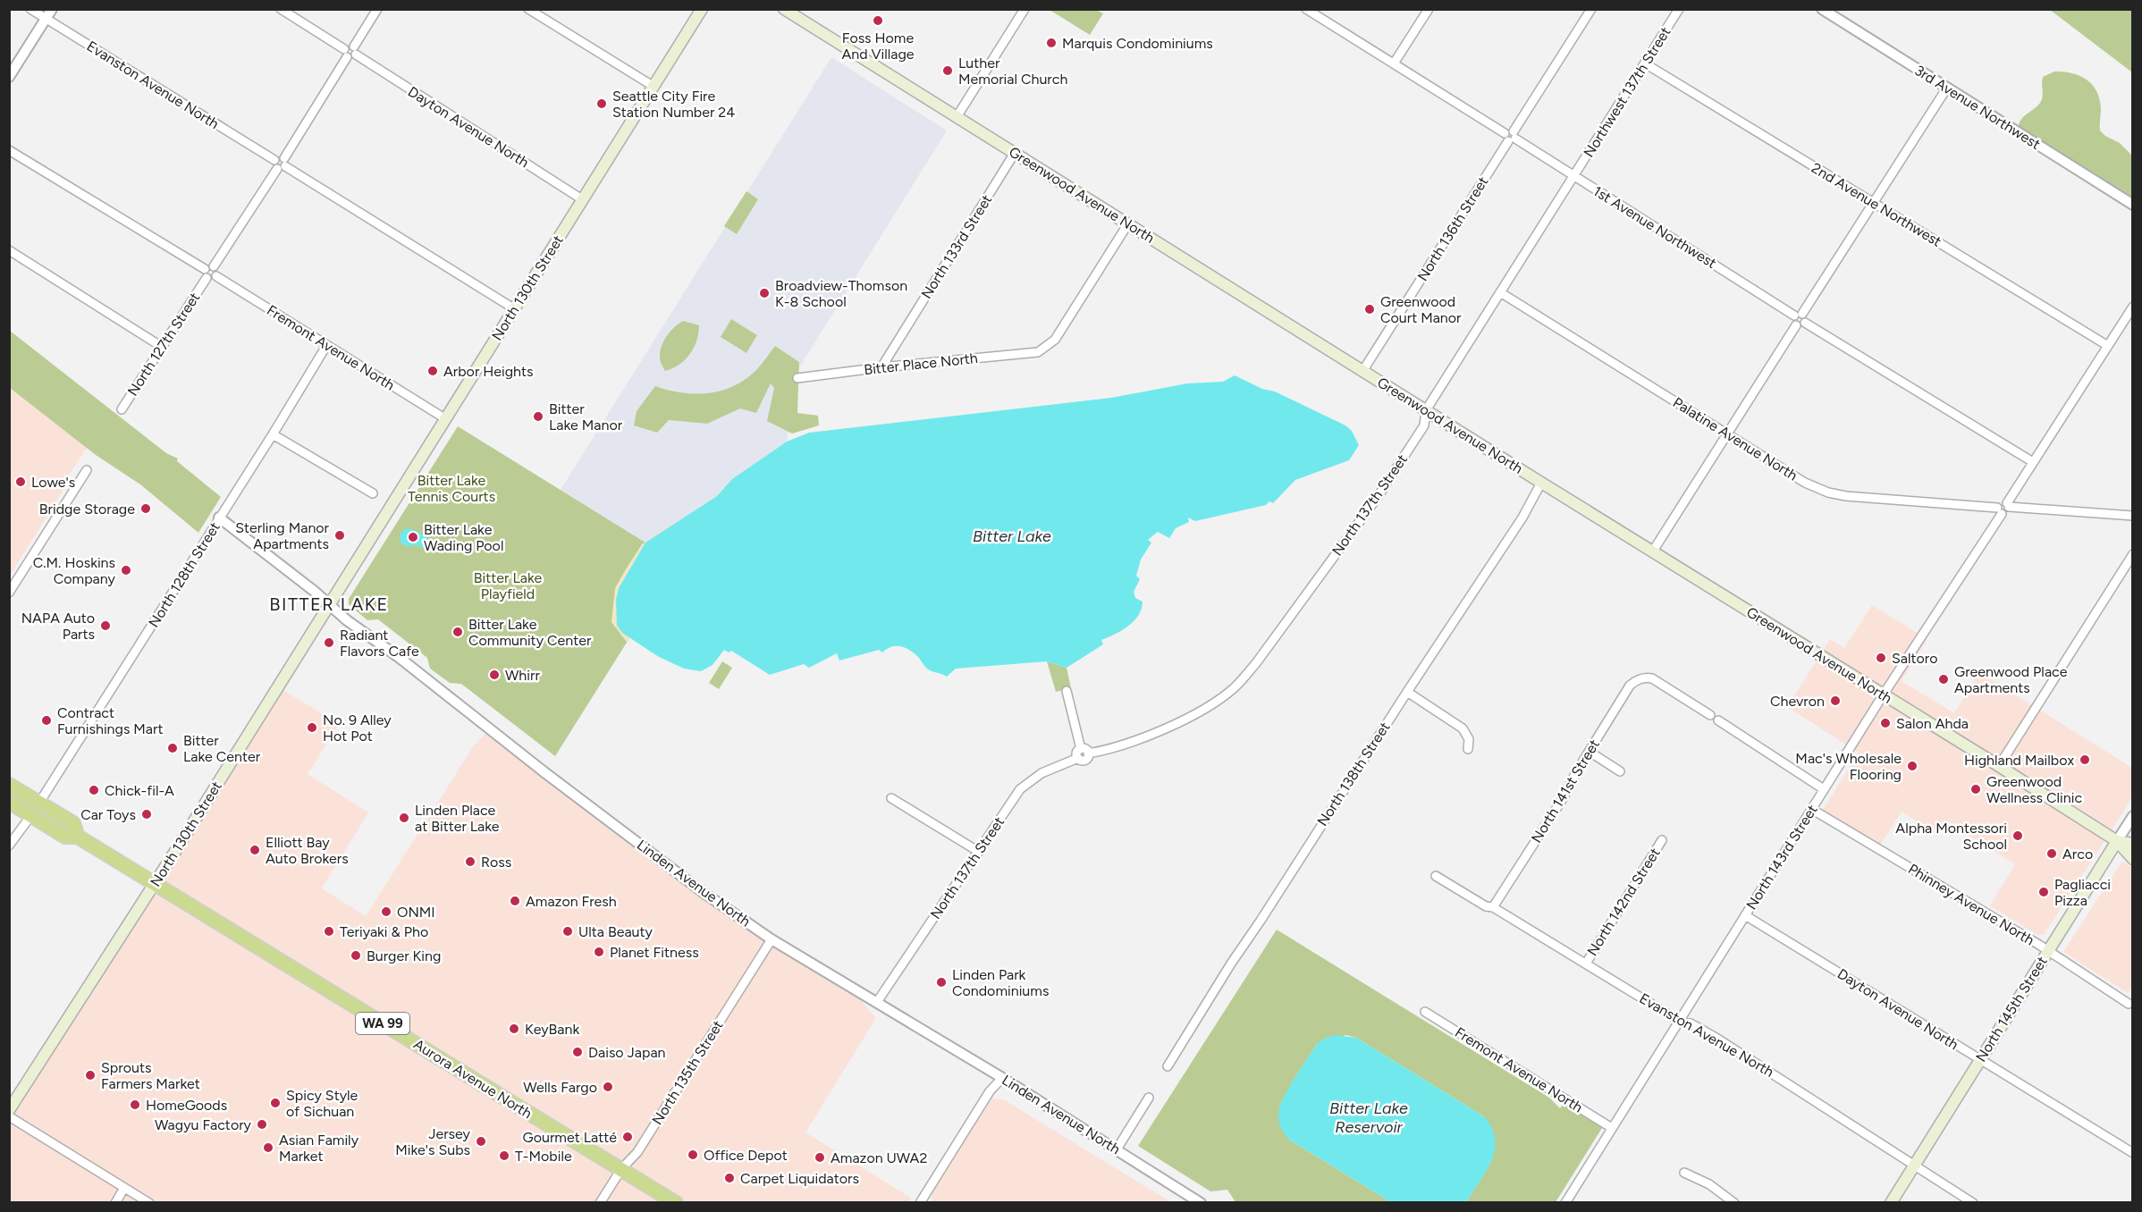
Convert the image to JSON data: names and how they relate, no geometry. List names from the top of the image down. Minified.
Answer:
{"streets":{"highway":["WA 99","Aurora Avenue North"],"main road":["Greenwood Avenue North","North 130th Street","North 145th Street"],"street":["Evanston Avenue North","Northwest 137th Street","3rd Avenue Northwest","Dayton Avenue North","2nd Avenue Northwest","1st Avenue Northwest","North 136th Street","North 133rd Street","North 127th Street","Fremont Avenue North","Bitter Place North","Palatine Avenue North","North 137th Street","North 128th Street","North 138th Street","North 141st Street","North 143rd Street","Linden Avenue North","North 142nd Street","Phinney Avenue North","North 135th Street"]},"crossings":[["Evanston Avenue North","North 130th Street"],["Evanston Avenue North","North 141st Street"],["Evanston Avenue North","North 143rd Street"],["Evanston Avenue North","North 142nd Street"],["Evanston Avenue North","North 145th Street"],["Northwest 137th Street","2nd Avenue Northwest"],["Northwest 137th Street","1st Avenue Northwest"],["Northwest 137th Street","North 137th Street"],["Dayton Avenue North","North 130th Street"],["Dayton Avenue North","North 143rd Street"],["Dayton Avenue North","North 145th Street"],["Greenwood Avenue North","North 136th Street"],["Greenwood Avenue North","North 133rd Street"],["Greenwood Avenue North","Bitter Place North"],["Greenwood Avenue North","North 137th Street"],["Greenwood Avenue North","North 138th Street"],["Greenwood Avenue North","North 143rd Street"],["Greenwood Avenue North","North 145th Street"],["1st Avenue Northwest","North 136th Street"],["1st Avenue Northwest","North 137th Street"],["North 133rd Street","Bitter Place North"],["North 130th Street","Fremont Avenue North"],["North 130th Street","Linden Avenue North"],["North 130th Street","Aurora Avenue North"],["North 127th Street","Fremont Avenue North"],["Fremont Avenue North","North 128th Street"],["Fremont Avenue North","North 143rd Street"],["Palatine Avenue North","North 137th Street"],["Palatine Avenue North","North 143rd Street"],["North 137th Street","Linden Avenue North"],["North 128th Street","Linden Avenue North"],["North 128th Street","Aurora Avenue North"],["North 141st Street","North 143rd Street"],["North 143rd Street","Phinney Avenue North"],["Linden Avenue North","North 135th Street"],["Phinney Avenue North","North 145th Street"],["North 135th Street","Aurora Avenue North"]],"districts":["BITTER LAKE"],"water":["Bitter Lake","Bitter Lake Reservoir"],"parks":["Bitter Lake Tennis Courts","Bitter Lake Playfield"],"places":["Foss Home And Village","Marquis Condominiums","Luther Memorial Church","Seattle City Fire Station Number 24","Broadview-Thomson K-8 School","Greenwood Court Manor","Arbor Heights","Bitter Lake Manor","Lowe's","Bridge Storage","Sterling Manor Apartments","Bitter Lake Wading Pool","C.M. Hoskins Company","NAPA Auto Parts","Bitter Lake Community Center","Radiant Flavors Cafe","Saltoro","Whirr","Greenwood Place Apartments","Chevron","Contract Furnishings Mart","Salon Ahda","No. 9 Alley Hot Pot","Bitter Lake Center","Highland Mailbox","Mac's Wholesale Flooring","Greenwood Wellness Clinic","Chick-fil-A","Car Toys","Linden Place at Bitter Lake","Alpha Montessori School","Elliott Bay Auto Brokers","Arco","Ross","Pagliacci Pizza","Amazon Fresh","ONMI","Teriyaki & Pho","Ulta Beauty","Planet Fitness","Burger King","Linden Park Condominiums","KeyBank","Daiso Japan","Sprouts Farmers Market","Wells Fargo","Spicy Style of Sichuan","HomeGoods","Wagyu Factory","Gourmet Latté","Jersey Mike's Subs","Asian Family Market","Office Depot","T-Mobile","Amazon UWA2","Carpet Liquidators"]}
